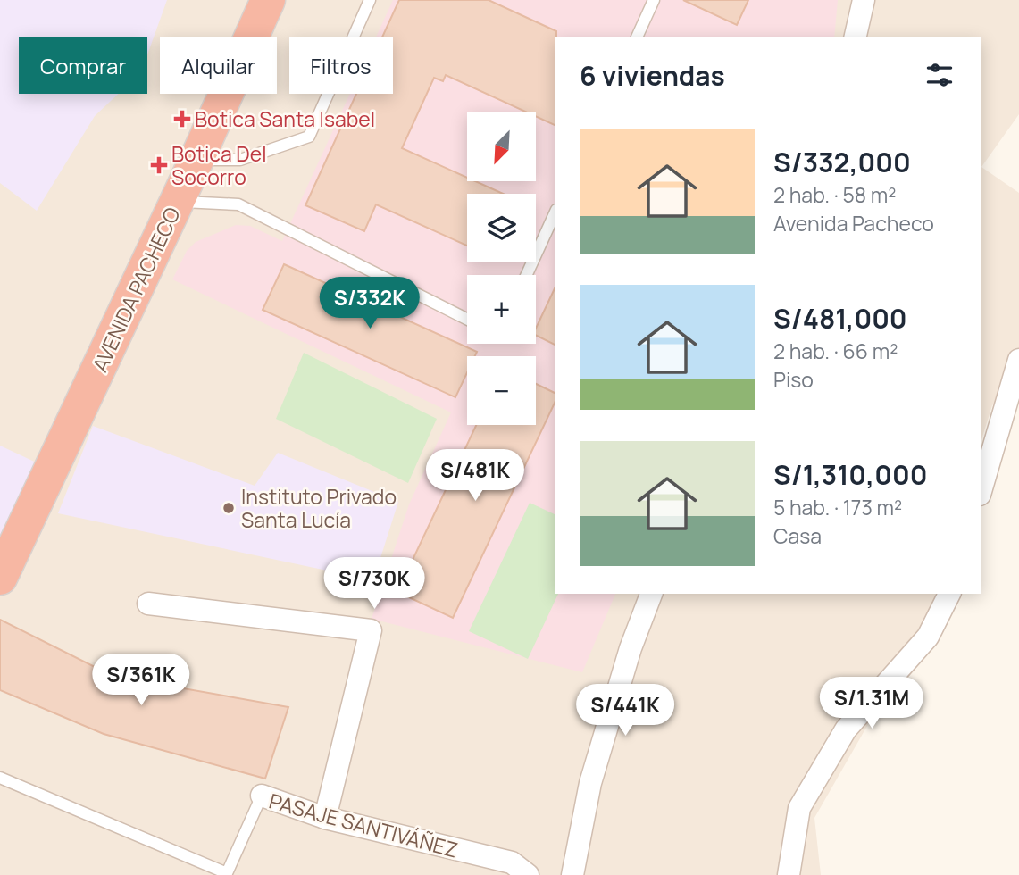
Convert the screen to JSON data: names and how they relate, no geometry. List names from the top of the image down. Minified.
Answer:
{"streets":{"highway":["AVENIDA PACHECO"],"street":["PASAJE SANTIVÁÑEZ"]},"places":{"health":["Botica Santa Isabel","Botica Del Socorro"],"other":["Instituto Privado Santa Lucía"]},"north":"bottom left","page":{"chip":["Comprar","Alquilar","Filtros"],"heading":"6 viviendas","map_buttons":["+","−"],"list":[{"name":"S/332,000","note":"2 hab. · 58 m² · Avenida Pacheco"},{"name":"S/481,000","note":"2 hab. · 66 m² · Piso"},{"name":"S/1,310,000","note":"5 hab. · 173 m² · Casa"}],"price":["S/332K","S/481K","S/730K","S/361K","S/1.31M","S/441K"]}}
